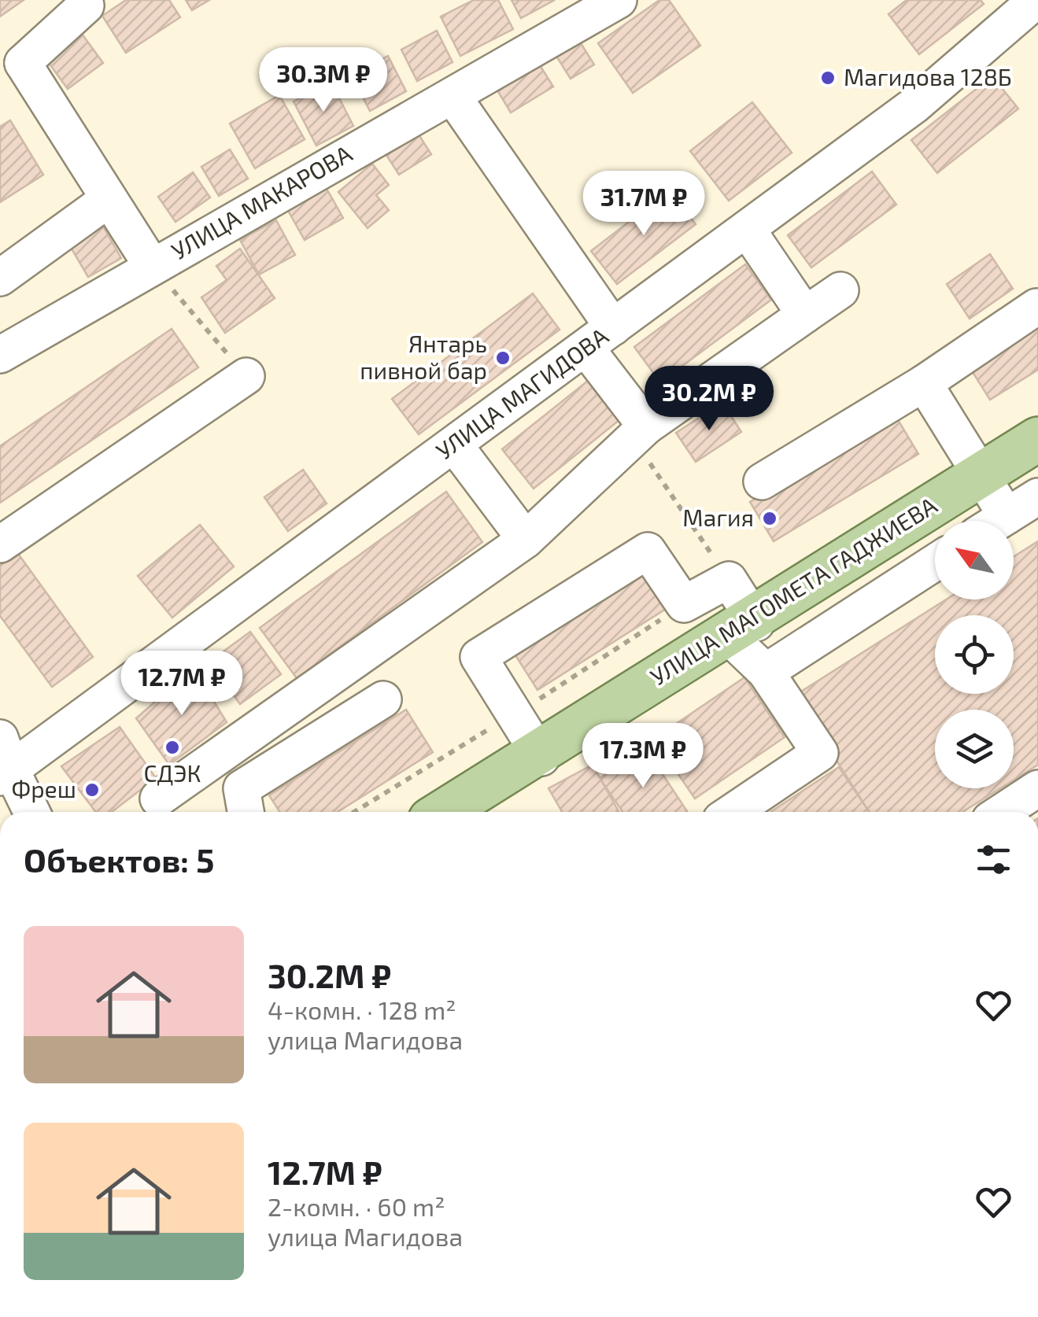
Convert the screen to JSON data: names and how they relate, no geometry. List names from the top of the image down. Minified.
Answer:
{"streets":{"main road":["УЛИЦА МАГОМЕТА ГАДЖИЕВА"],"street":["УЛИЦА МАКАРОВА","УЛИЦА МАГИДОВА"]},"places":["Магидова 128Б","Янтарь пивной бар","Магия","СДЭК","Фреш"],"north":"top left","page":{"price":["30.3M ₽","31.7M ₽","30.2M ₽","12.7M ₽","17.3M ₽"],"heading":"Объектов: 5","list":[{"name":"30.2M ₽","note":"4-комн. · 128 m² · улица Магидова"},{"name":"12.7M ₽","note":"2-комн. · 60 m² · улица Магидова"}]}}
